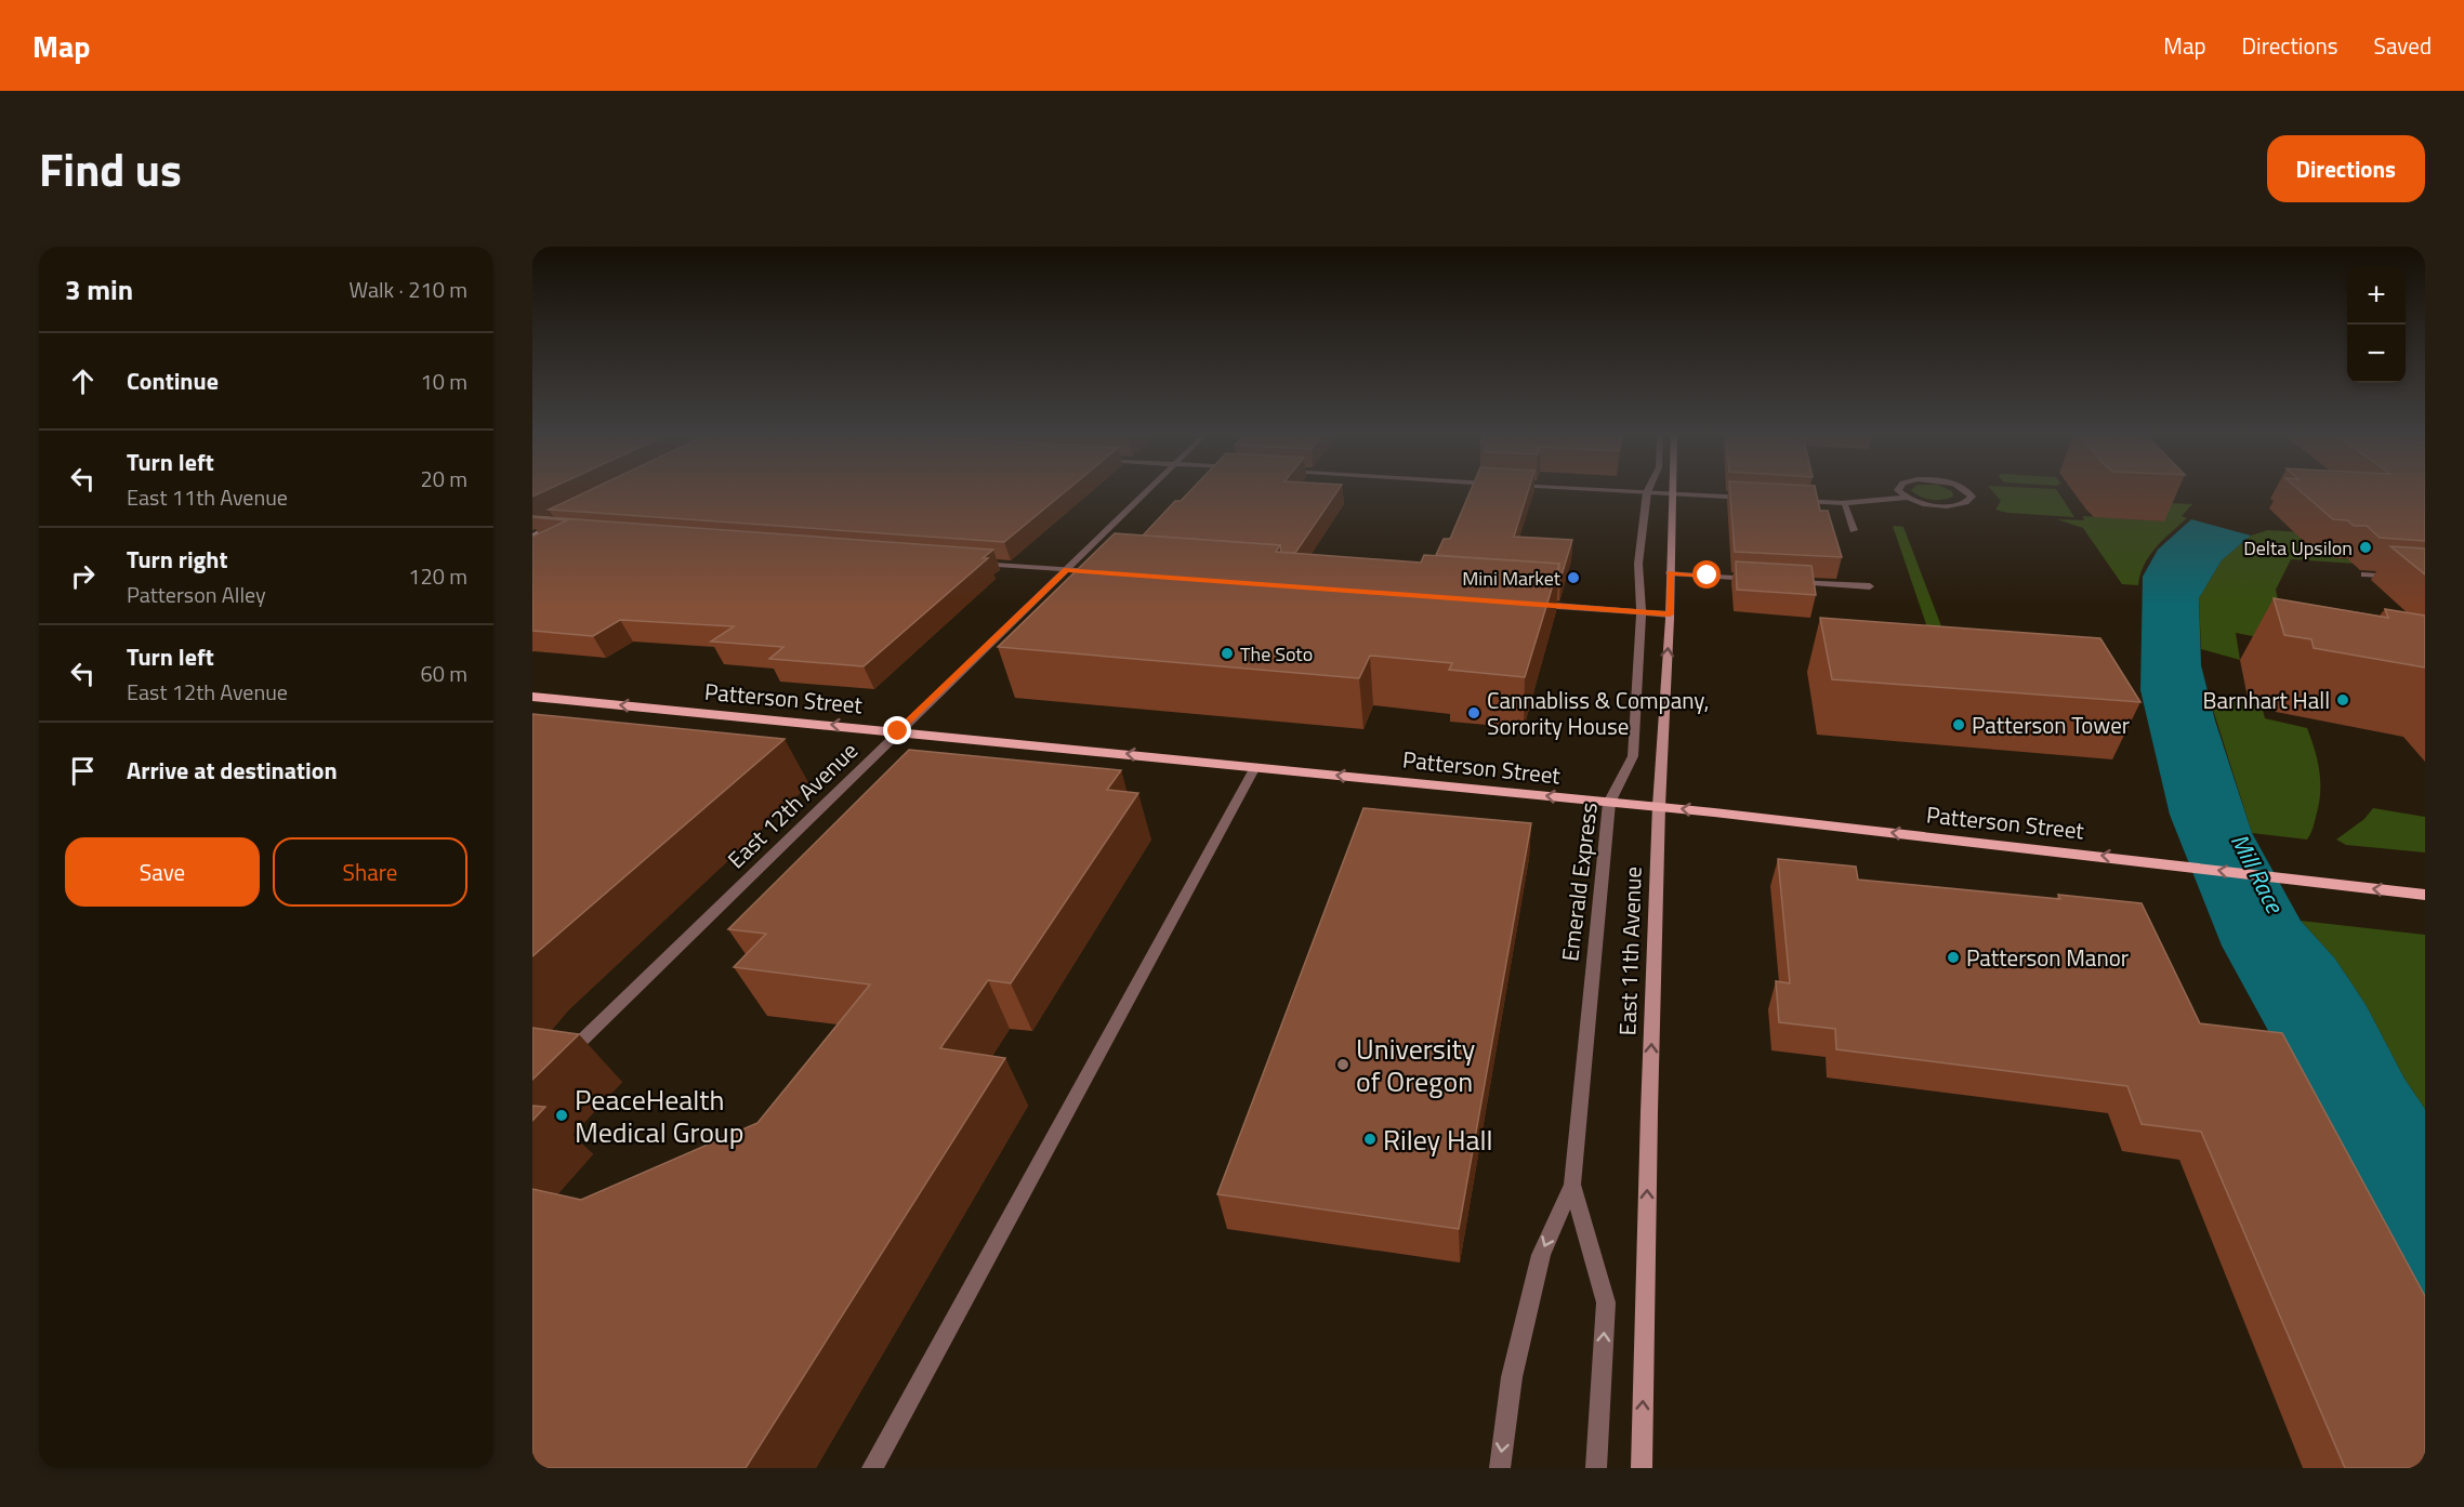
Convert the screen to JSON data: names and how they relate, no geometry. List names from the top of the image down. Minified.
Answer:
{"streets":{"main road":["Patterson Street","East 11th Avenue"],"street":["East 12th Avenue","Emerald Express"]},"crossings":[["Patterson Street","East 12th Avenue"],["Patterson Street","Emerald Express"],["Patterson Street","East 11th Avenue"]],"one_way":["Patterson Street","East 11th Avenue"],"water":["Mill Race"],"places":["Delta Upsilon","Mini Market","The Soto","Barnhart Hall","Cannabliss & Company, Sorority House","Patterson Tower","Patterson Manor","University of Oregon","PeaceHealth Medical Group","Riley Hall"],"page":{"header":"Map","nav":["Map","Directions","Saved"],"title":"Find us","buttons":["Directions",["Save","Share"]],"heading":["3 min","Walk · 210 m"],"map_buttons":["+","−"],"list":[["Continue","10 m"],["Turn left","East 11th Avenue","20 m"],["Turn right","Patterson Alley","120 m"],["Turn left","East 12th Avenue","60 m"],"Arrive at destination"]}}
